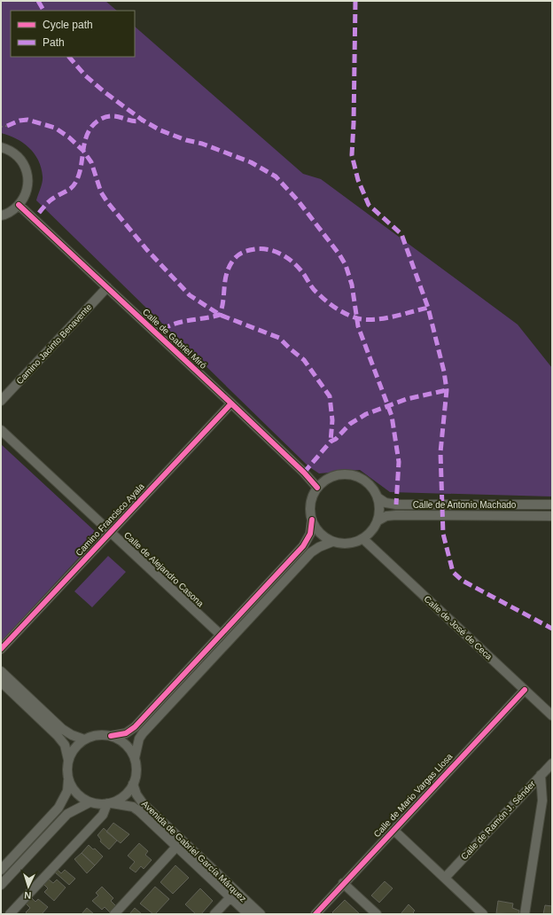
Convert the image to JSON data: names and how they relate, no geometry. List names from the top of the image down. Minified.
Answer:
{"streets":{"street":["Calle de Gabriel Miró","Camino Jacinto Benavente","Calle de Antonio Machado","Camino Francisco Ayala","Calle de Alejandro Casona","Calle de José de Ceca","Calle de Mario Vargas Llosa","Calle de Ramón J. Sénder","Avenida de Gabriel García Márquez"]},"crossings":[["Calle de Gabriel Miró","Camino Jacinto Benavente"],["Calle de Gabriel Miró","Calle de Antonio Machado"],["Calle de Gabriel Miró","Camino Francisco Ayala"],["Calle de Gabriel Miró","Calle de José de Ceca"],["Calle de Antonio Machado","Calle de José de Ceca"],["Camino Francisco Ayala","Calle de Alejandro Casona"],["Calle de José de Ceca","Calle de Mario Vargas Llosa"]],"legend":["Cycle path","Path"],"north":"bottom"}
